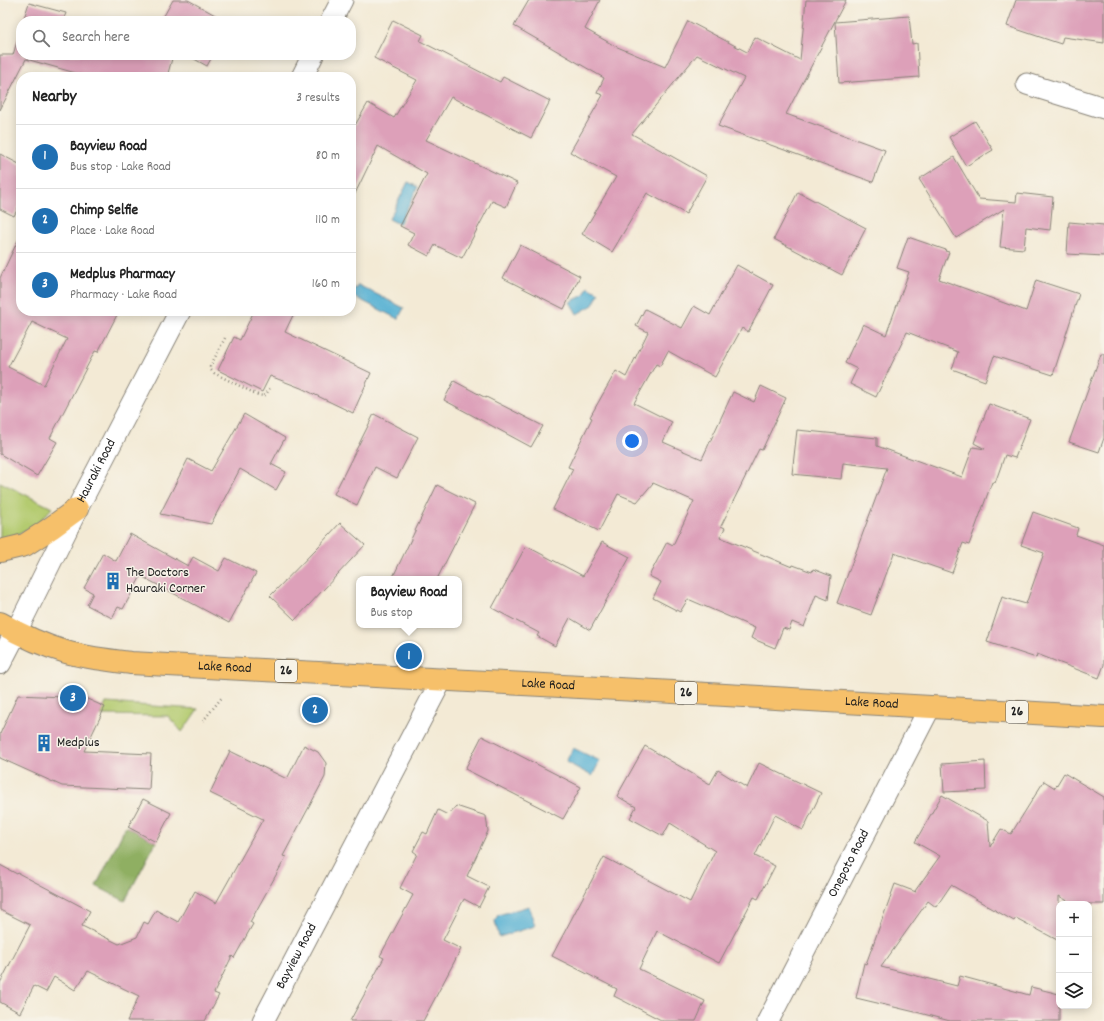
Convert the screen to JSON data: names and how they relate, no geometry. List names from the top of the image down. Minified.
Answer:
{"streets":{"main road":["Lake Road","26"],"street":["Hauraki Road","Onepoto Road","Bayview Road"]},"crossings":[["Hauraki Road","Lake Road"],["Lake Road","Onepoto Road"],["Lake Road","Bayview Road"]],"places":{"building":["The Doctors Hauraki Corner","Medplus"]},"page":{"search":"Search here","heading":["Nearby","3 results"],"list":[{"mark":"1","name":"Bayview Road","note":"Bus stop · Lake Road","value":"80 m"},{"mark":"2","name":"Chimp Selfie","note":"Place · Lake Road","value":"110 m"},{"mark":"3","name":"Medplus Pharmacy","note":"Pharmacy · Lake Road","value":"160 m"}],"popup":["Bayview Road","Bus stop"],"pins":["1","3","2"],"map_buttons":["+","−"]}}
